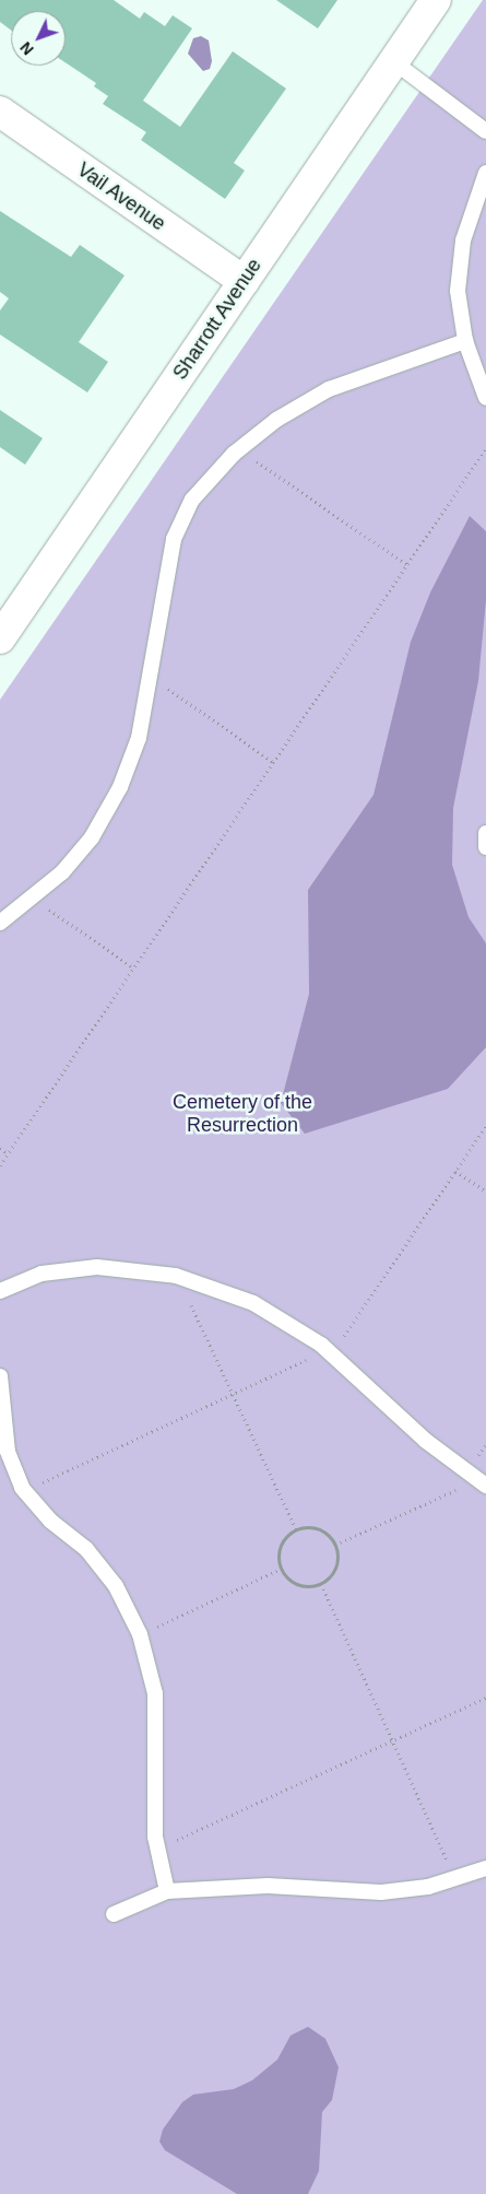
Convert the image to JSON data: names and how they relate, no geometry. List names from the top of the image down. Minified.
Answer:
{"streets":{"street":["Vail Avenue","Sharrott Avenue"]},"crossings":[["Vail Avenue","Sharrott Avenue"]],"parks":["Cemetery of the Resurrection"],"north":"bottom left"}
